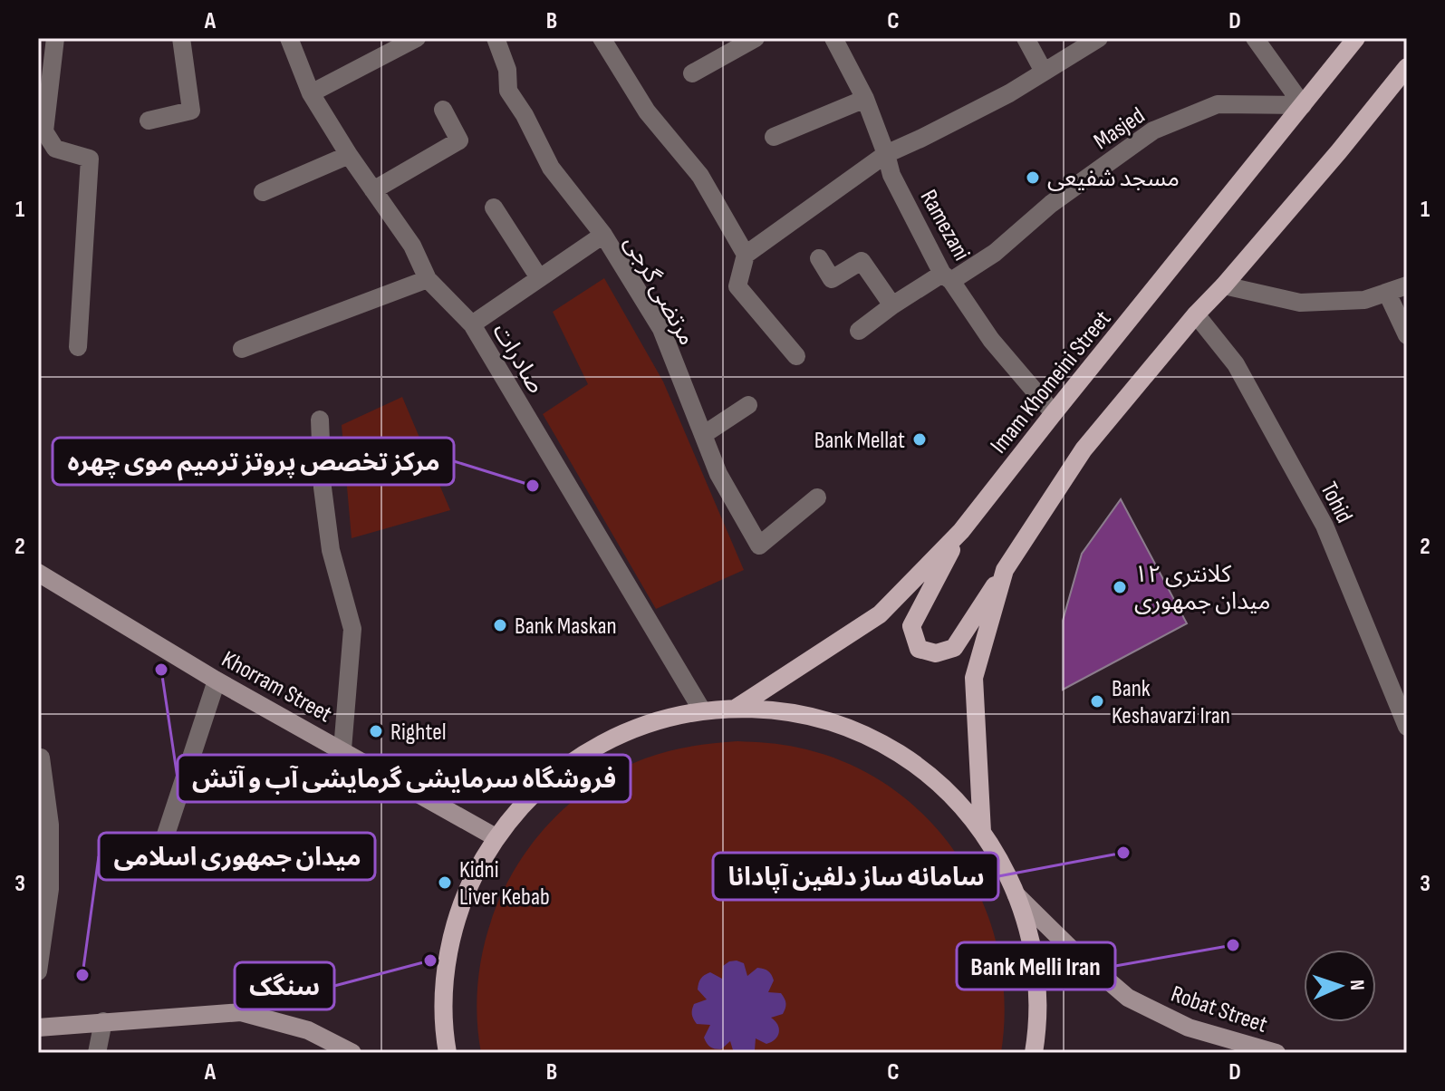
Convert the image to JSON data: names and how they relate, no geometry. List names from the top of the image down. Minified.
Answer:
{"streets":{"main road":["Imam Khomeini Street","Khorram Street","Robat Street"],"street":["Masjed","Ramezani","مرتضی گرجی","صادرات","Tohid"]},"crossings":[["Masjed","Ramezani"],["Masjed","Imam Khomeini Street"],["Ramezani","Imam Khomeini Street"]],"places":["مسجد شفیعی","Bank Mellat","مرکز تخصص پروتز ترمیم موی چهره","کلانتری ۱۲ میدان جمهوری","Bank Maskan","فروشگاه سرمایشی گرمایشی آب و آتش","Bank Keshavarzi Iran","Rightel","سامانه ساز دلفین آپادانا","Kidni Liver Kebab","Bank Melli Iran","سنگک","میدان جمهوری اسلامی"],"north":"right","grid":{"columns":["A","B","C","D"],"rows":["1","2","3"]}}
